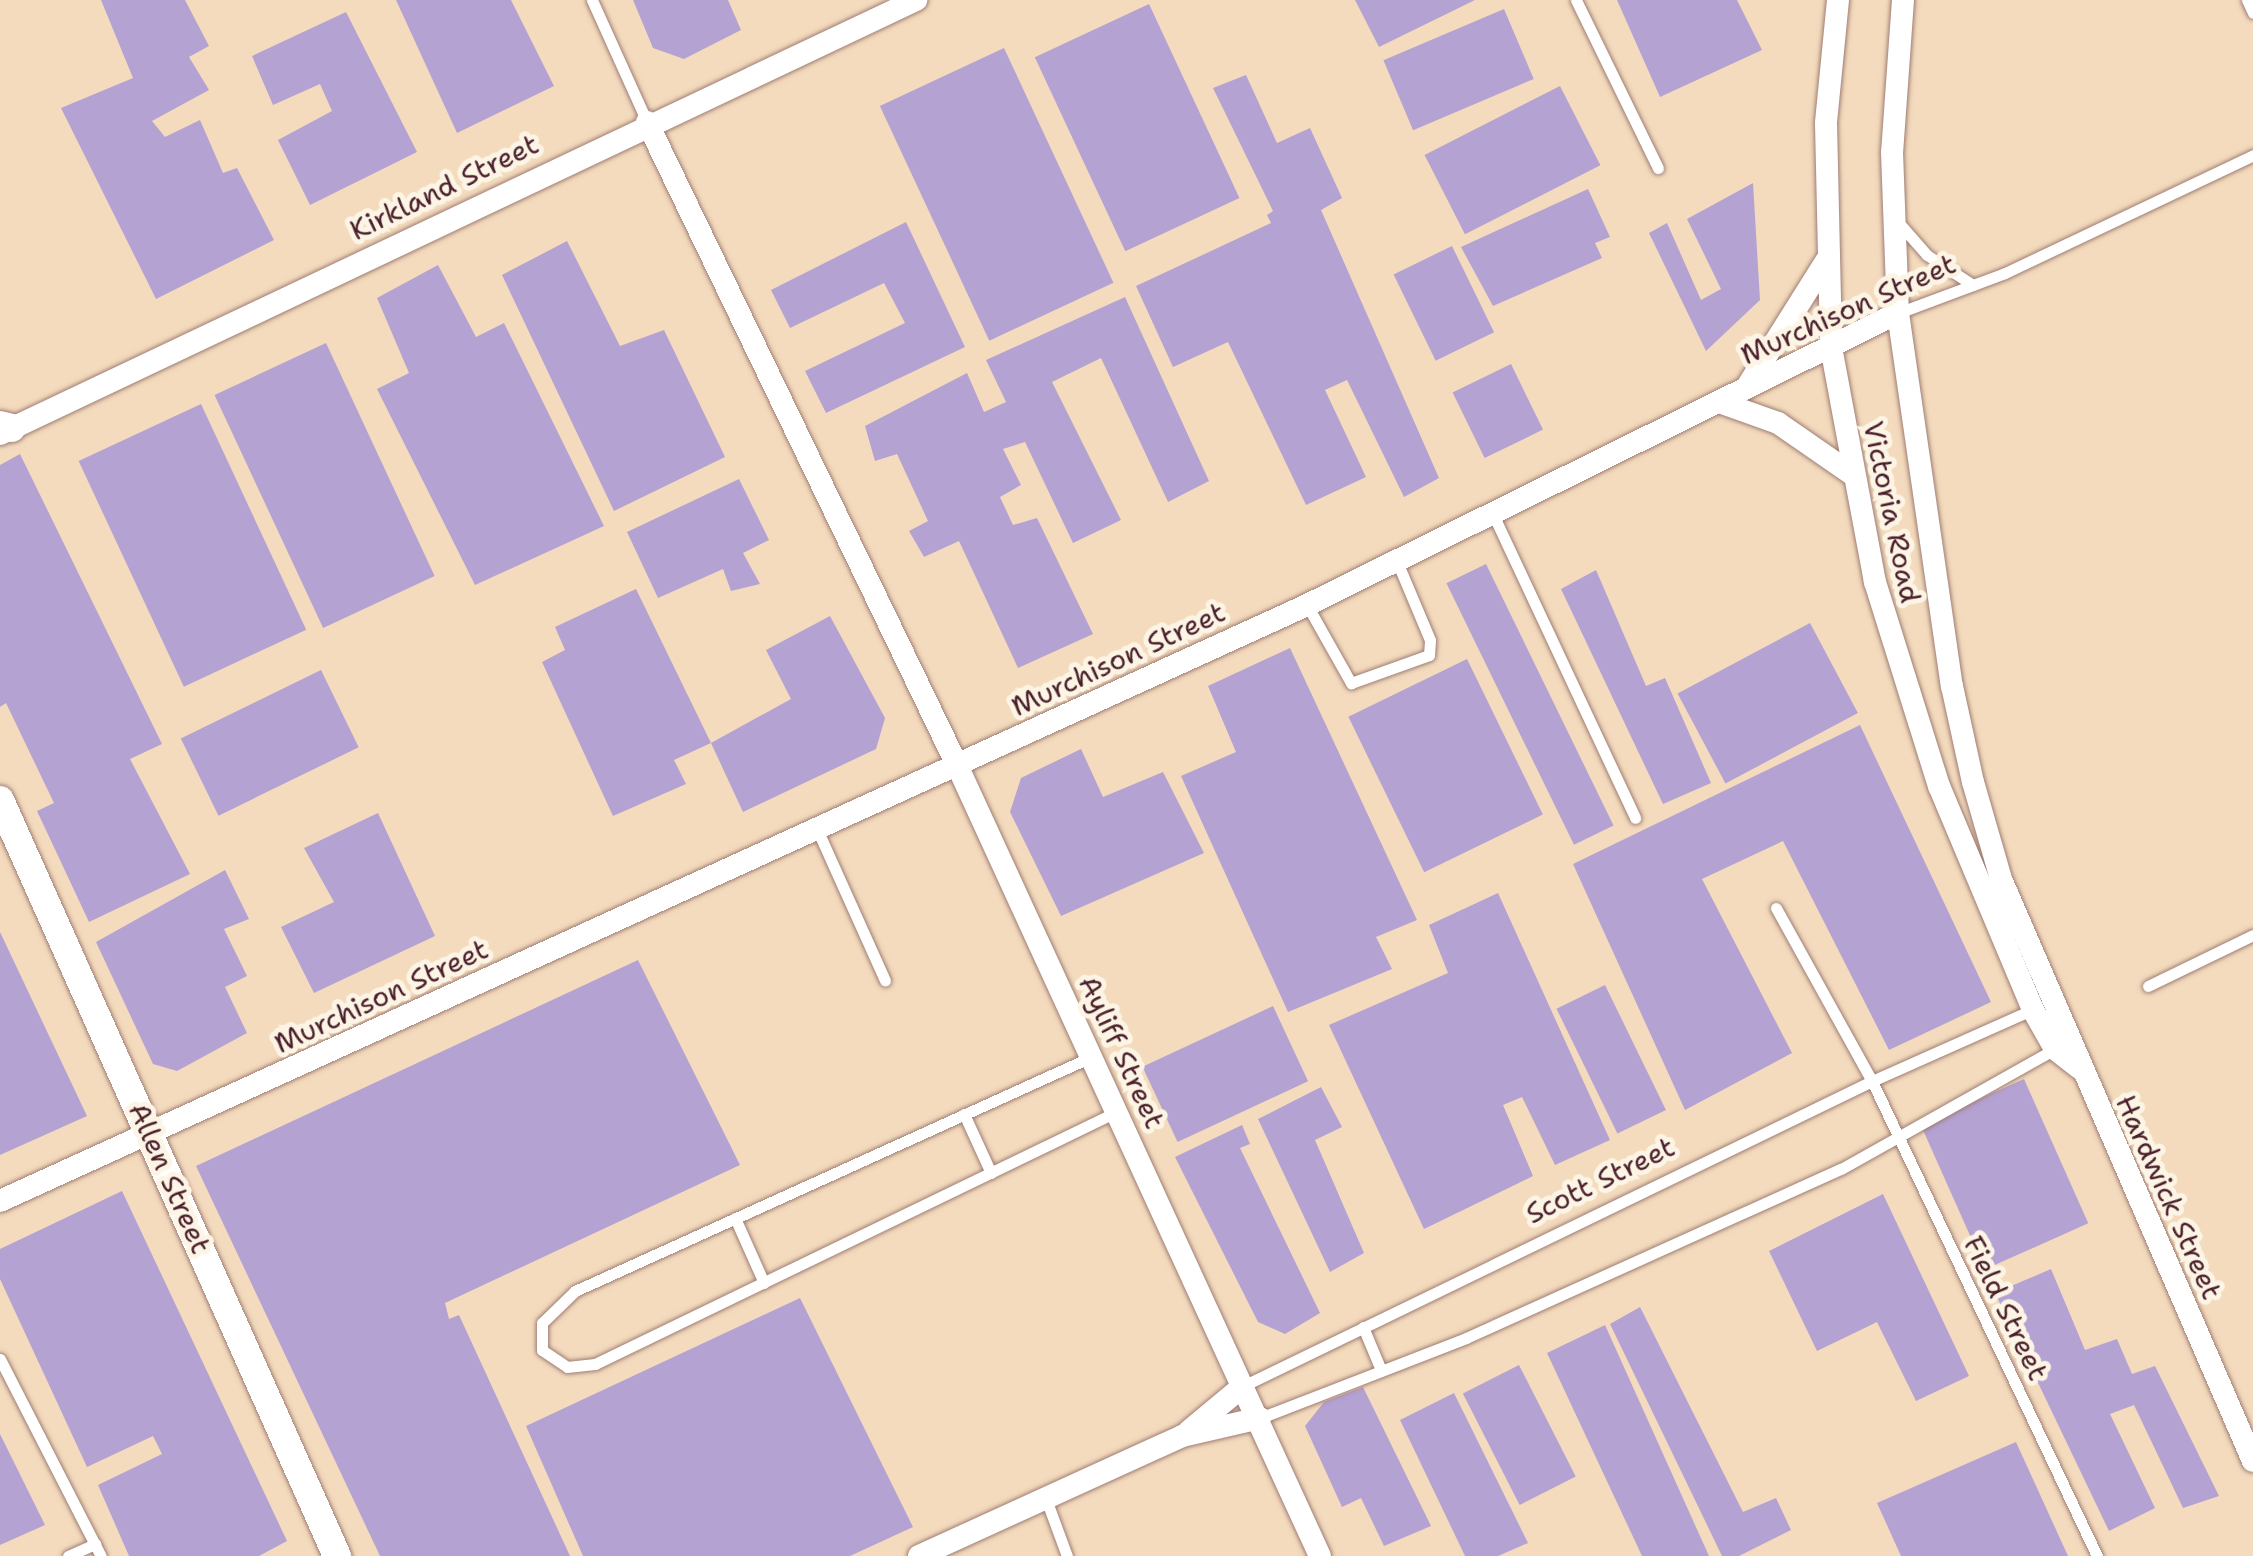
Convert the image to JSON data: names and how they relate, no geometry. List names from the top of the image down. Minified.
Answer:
{"streets":{"street":["Kirkland Street","Murchison Street","Victoria Road","Ayliff Street","Allen Street","Scott Street","Hardwick Street"],"lane":["Field Street"]},"crossings":[["Kirkland Street","Ayliff Street"],["Murchison Street","Victoria Road"],["Murchison Street","Ayliff Street"],["Murchison Street","Allen Street"],["Murchison Street","Hardwick Street"],["Victoria Road","Scott Street"],["Victoria Road","Hardwick Street"],["Ayliff Street","Scott Street"],["Scott Street","Hardwick Street"],["Scott Street","Field Street"]]}
